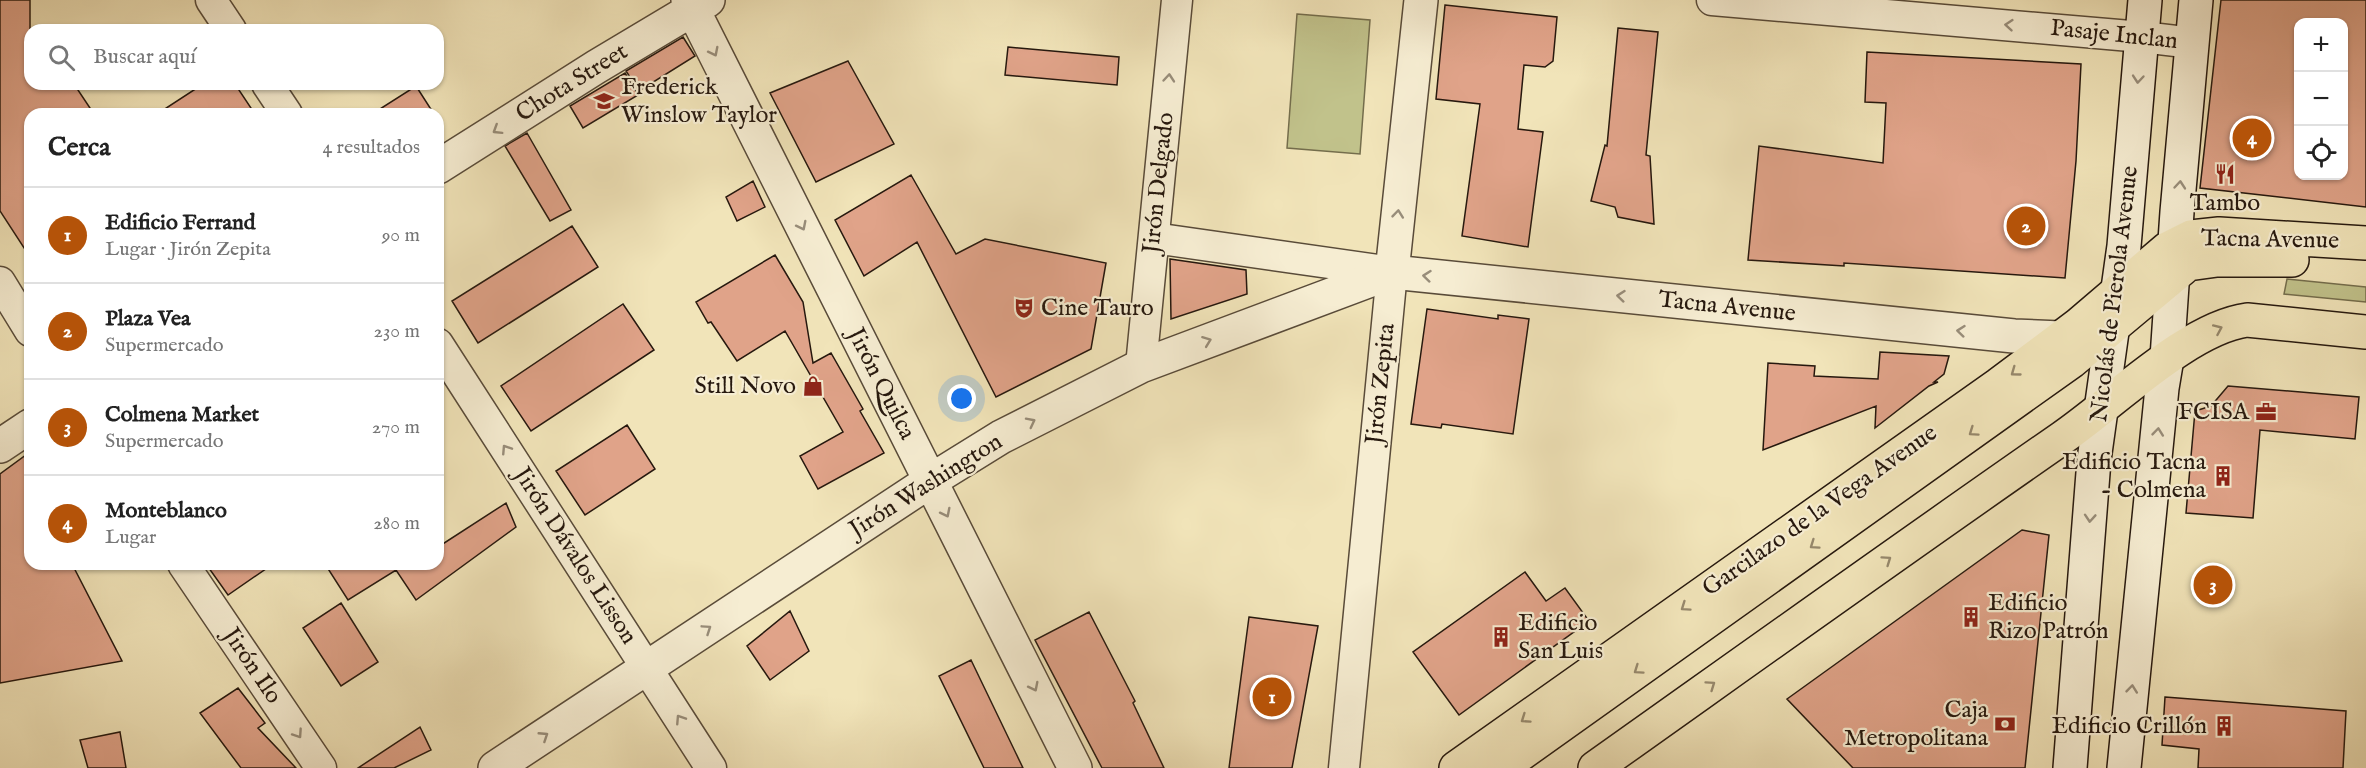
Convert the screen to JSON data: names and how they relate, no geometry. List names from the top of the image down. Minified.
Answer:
{"streets":{"main road":["Tacna Avenue","Garcilazo de la Vega Avenue"],"street":["Pasaje Inclan","Chota Street","Jirón Delgado","Nicolás de Pierola Avenue","Jirón Quilca","Jirón Zepita","Jirón Washington","Jirón Dávalos Lisson","Jirón Ilo"]},"crossings":[["Pasaje Inclan","Nicolás de Pierola Avenue"],["Chota Street","Jirón Quilca"],["Jirón Delgado","Jirón Washington"],["Tacna Avenue","Jirón Zepita"],["Tacna Avenue","Jirón Washington"],["Tacna Avenue","Garcilazo de la Vega Avenue"],["Nicolás de Pierola Avenue","Garcilazo de la Vega Avenue"],["Jirón Quilca","Jirón Washington"],["Jirón Zepita","Jirón Washington"],["Jirón Washington","Jirón Dávalos Lisson"]],"one_way":["Pasaje Inclan","Chota Street","Jirón Delgado","Tacna Avenue","Jirón Quilca","Jirón Zepita","Jirón Washington","Jirón Dávalos Lisson","Jirón Ilo"],"places":{"school or university":["Frederick Winslow Taylor"],"restaurant":["Tambo"],"theatre":["Cine Tauro"],"shop":["Still Novo"],"office":["FCISA"],"building":["Edificio Tacna - Colmena","Edificio Rizo Patrón","Edificio San Luis","Edificio Crillón"],"bank":["Caja Metropolitana"]},"page":{"map_buttons":["+","−"],"search":"Buscar aquí","heading":["Cerca","4 resultados"],"pins":["4","2","3","1"],"list":[{"mark":"1","name":"Edificio Ferrand","note":"Lugar · Jirón Zepita","value":"90 m"},{"mark":"2","name":"Plaza Vea","note":"Supermercado","value":"230 m"},{"mark":"3","name":"Colmena Market","note":"Supermercado","value":"270 m"},{"mark":"4","name":"Monteblanco","note":"Lugar","value":"280 m"}]}}
